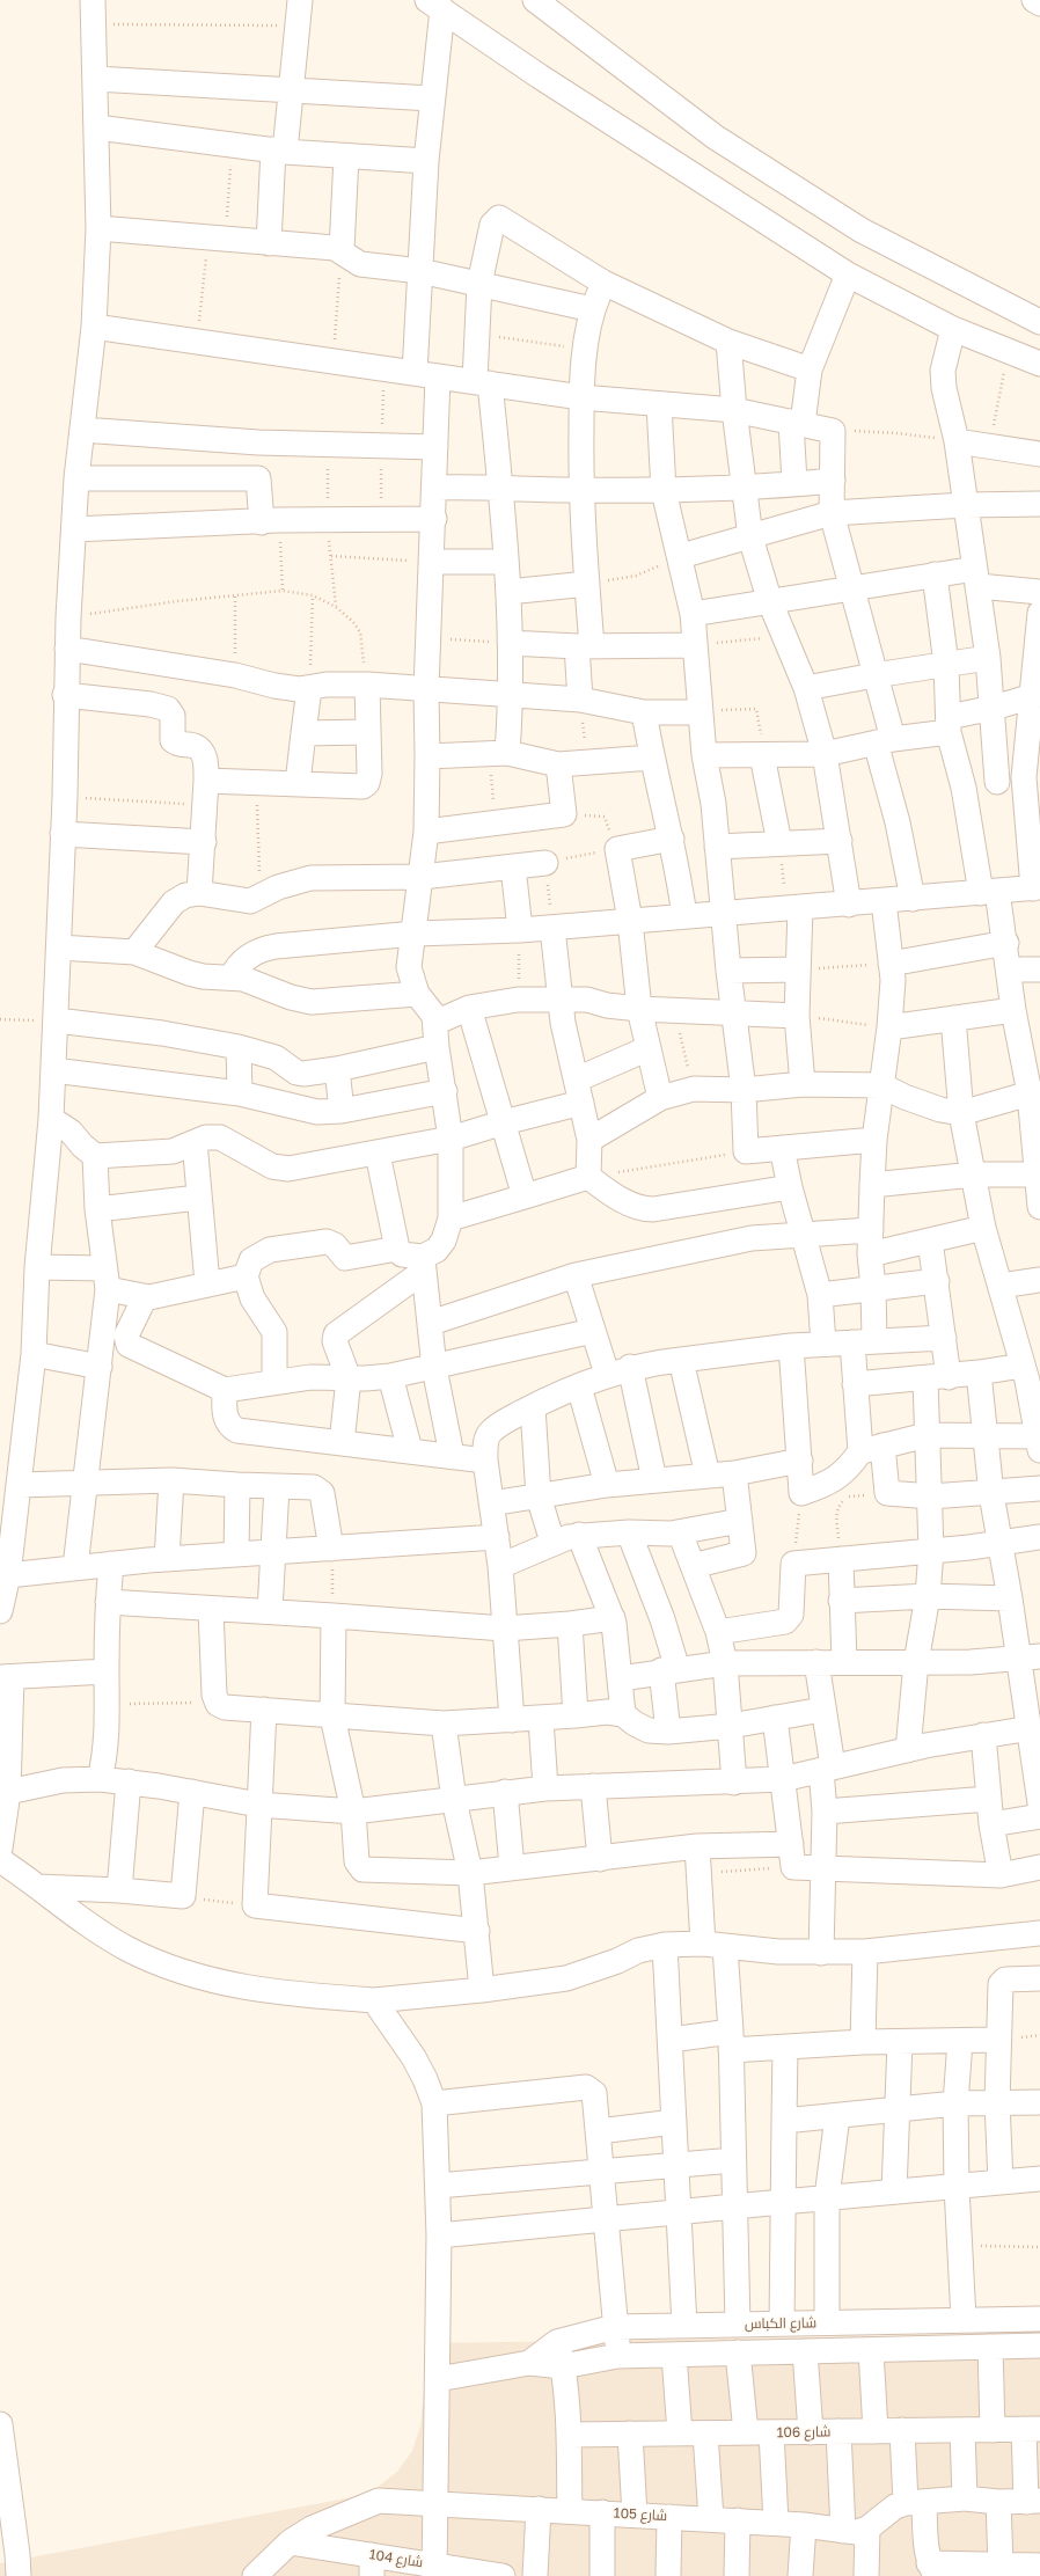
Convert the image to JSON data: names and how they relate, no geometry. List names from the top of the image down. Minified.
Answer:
{"streets":{"street":["شارع الكباس","شارع 106","شارع 105","شارع 104"]},"crossings":[["شارع 105","شارع 104"]]}
